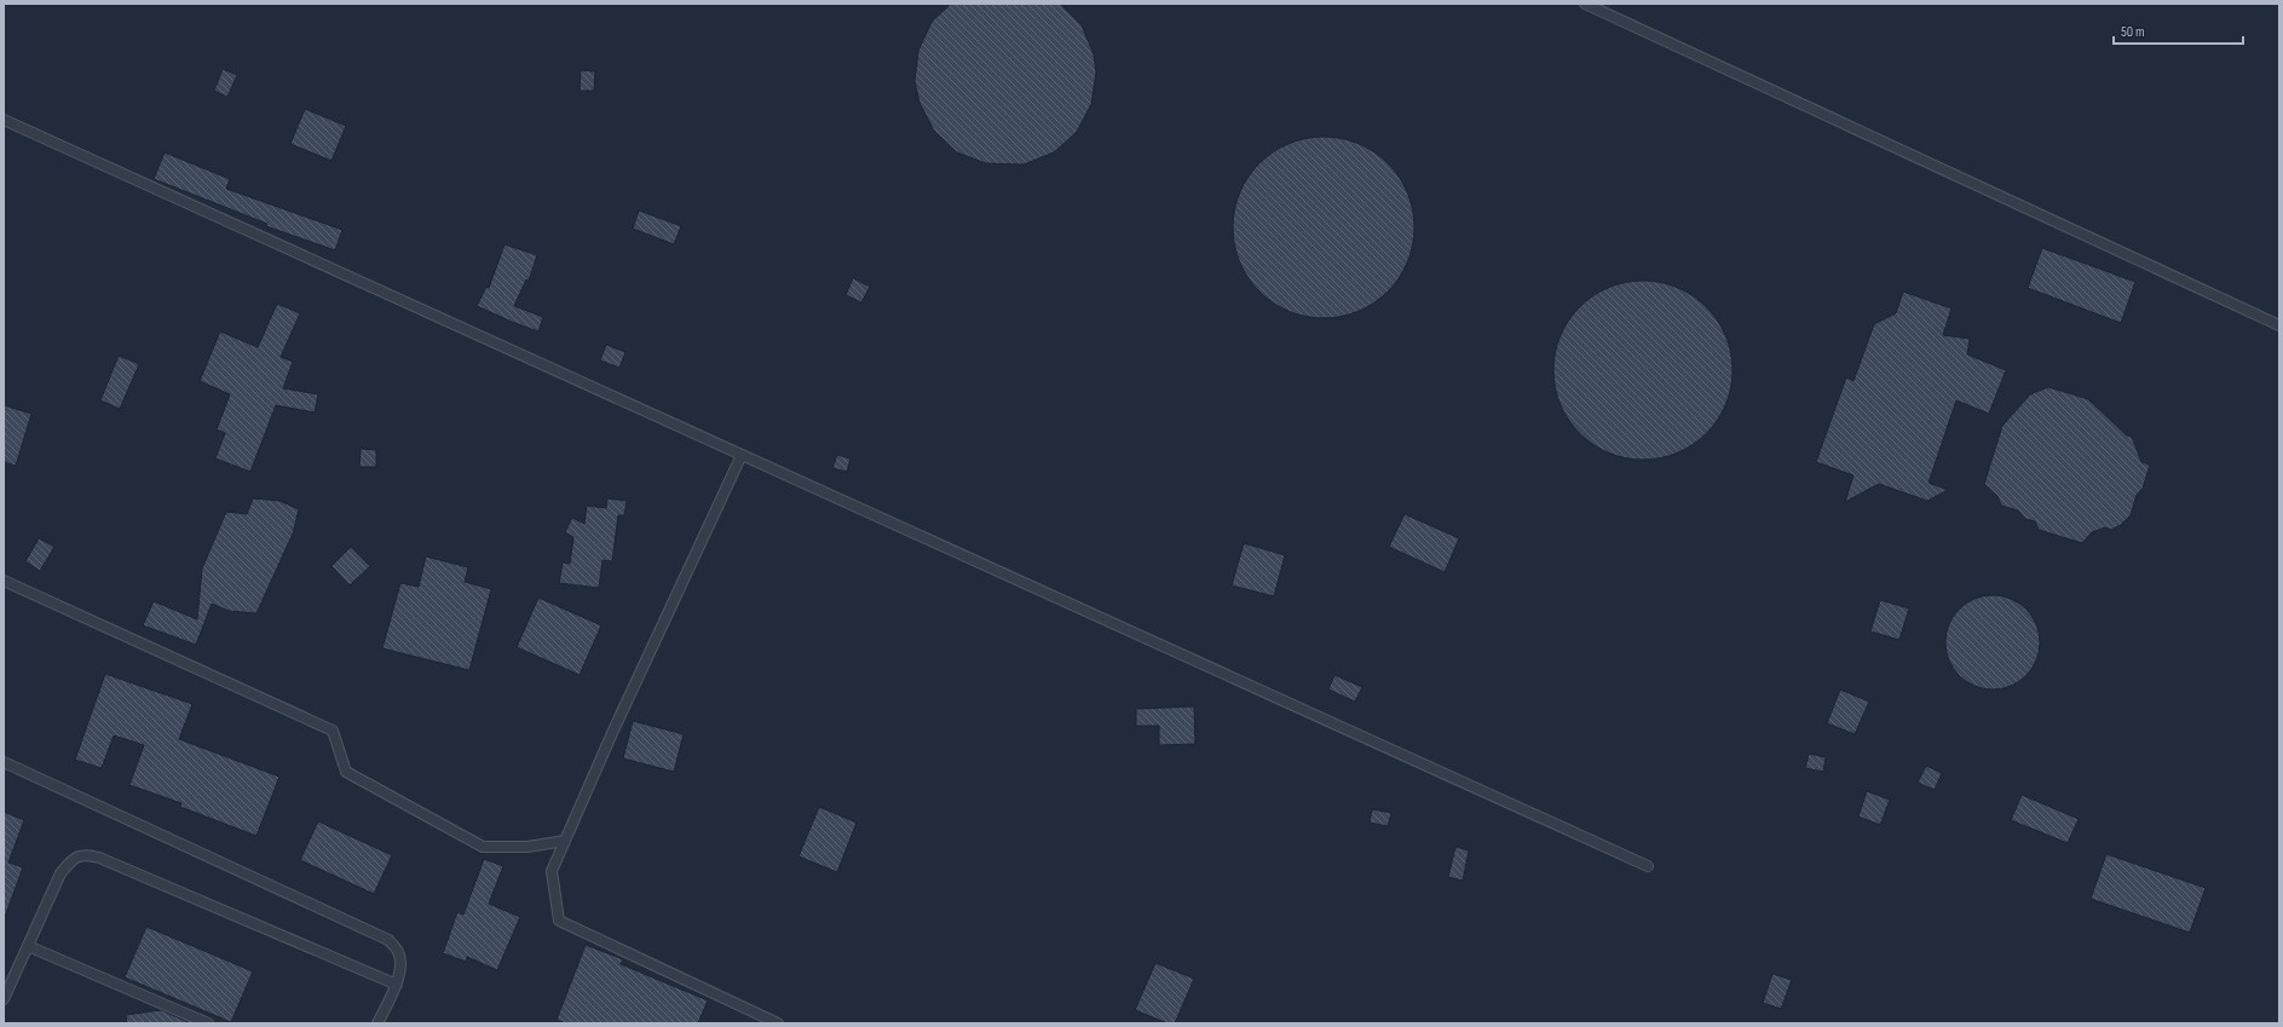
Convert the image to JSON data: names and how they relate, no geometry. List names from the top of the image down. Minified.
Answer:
{"scale_bar":"50 m"}
